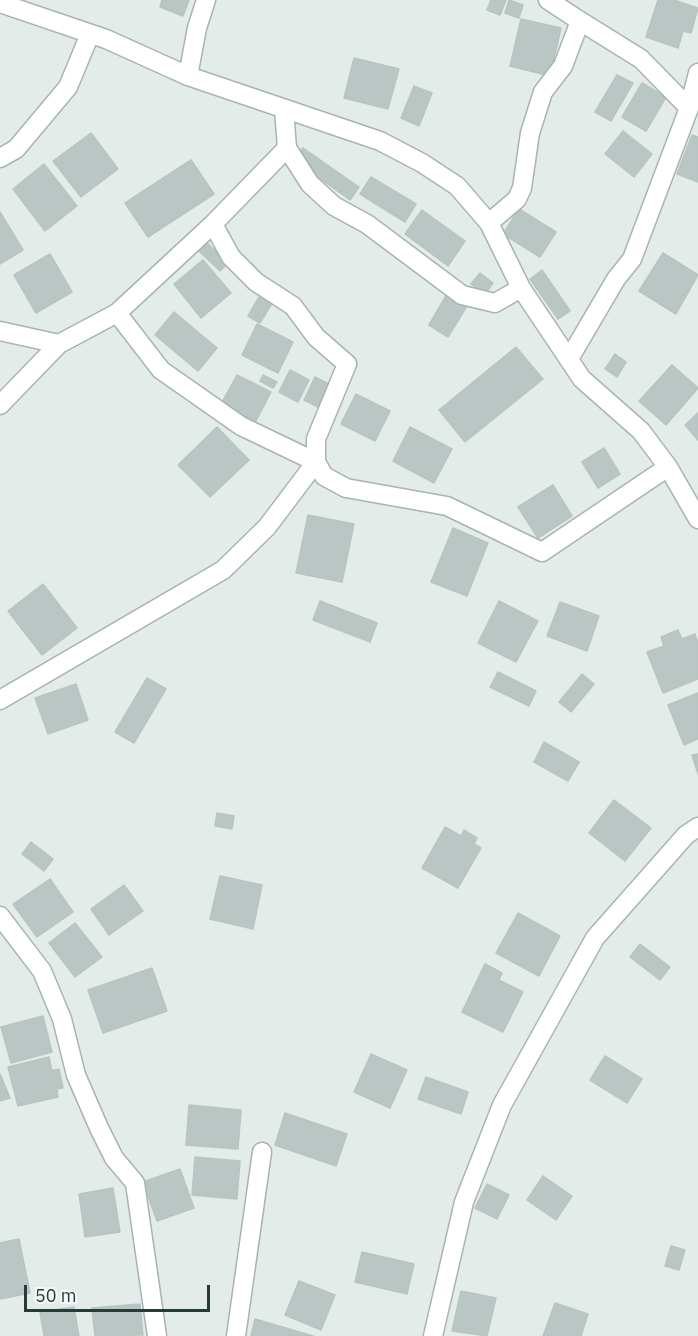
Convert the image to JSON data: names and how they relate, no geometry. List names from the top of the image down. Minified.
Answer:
{"scale_bar":"50 m"}
